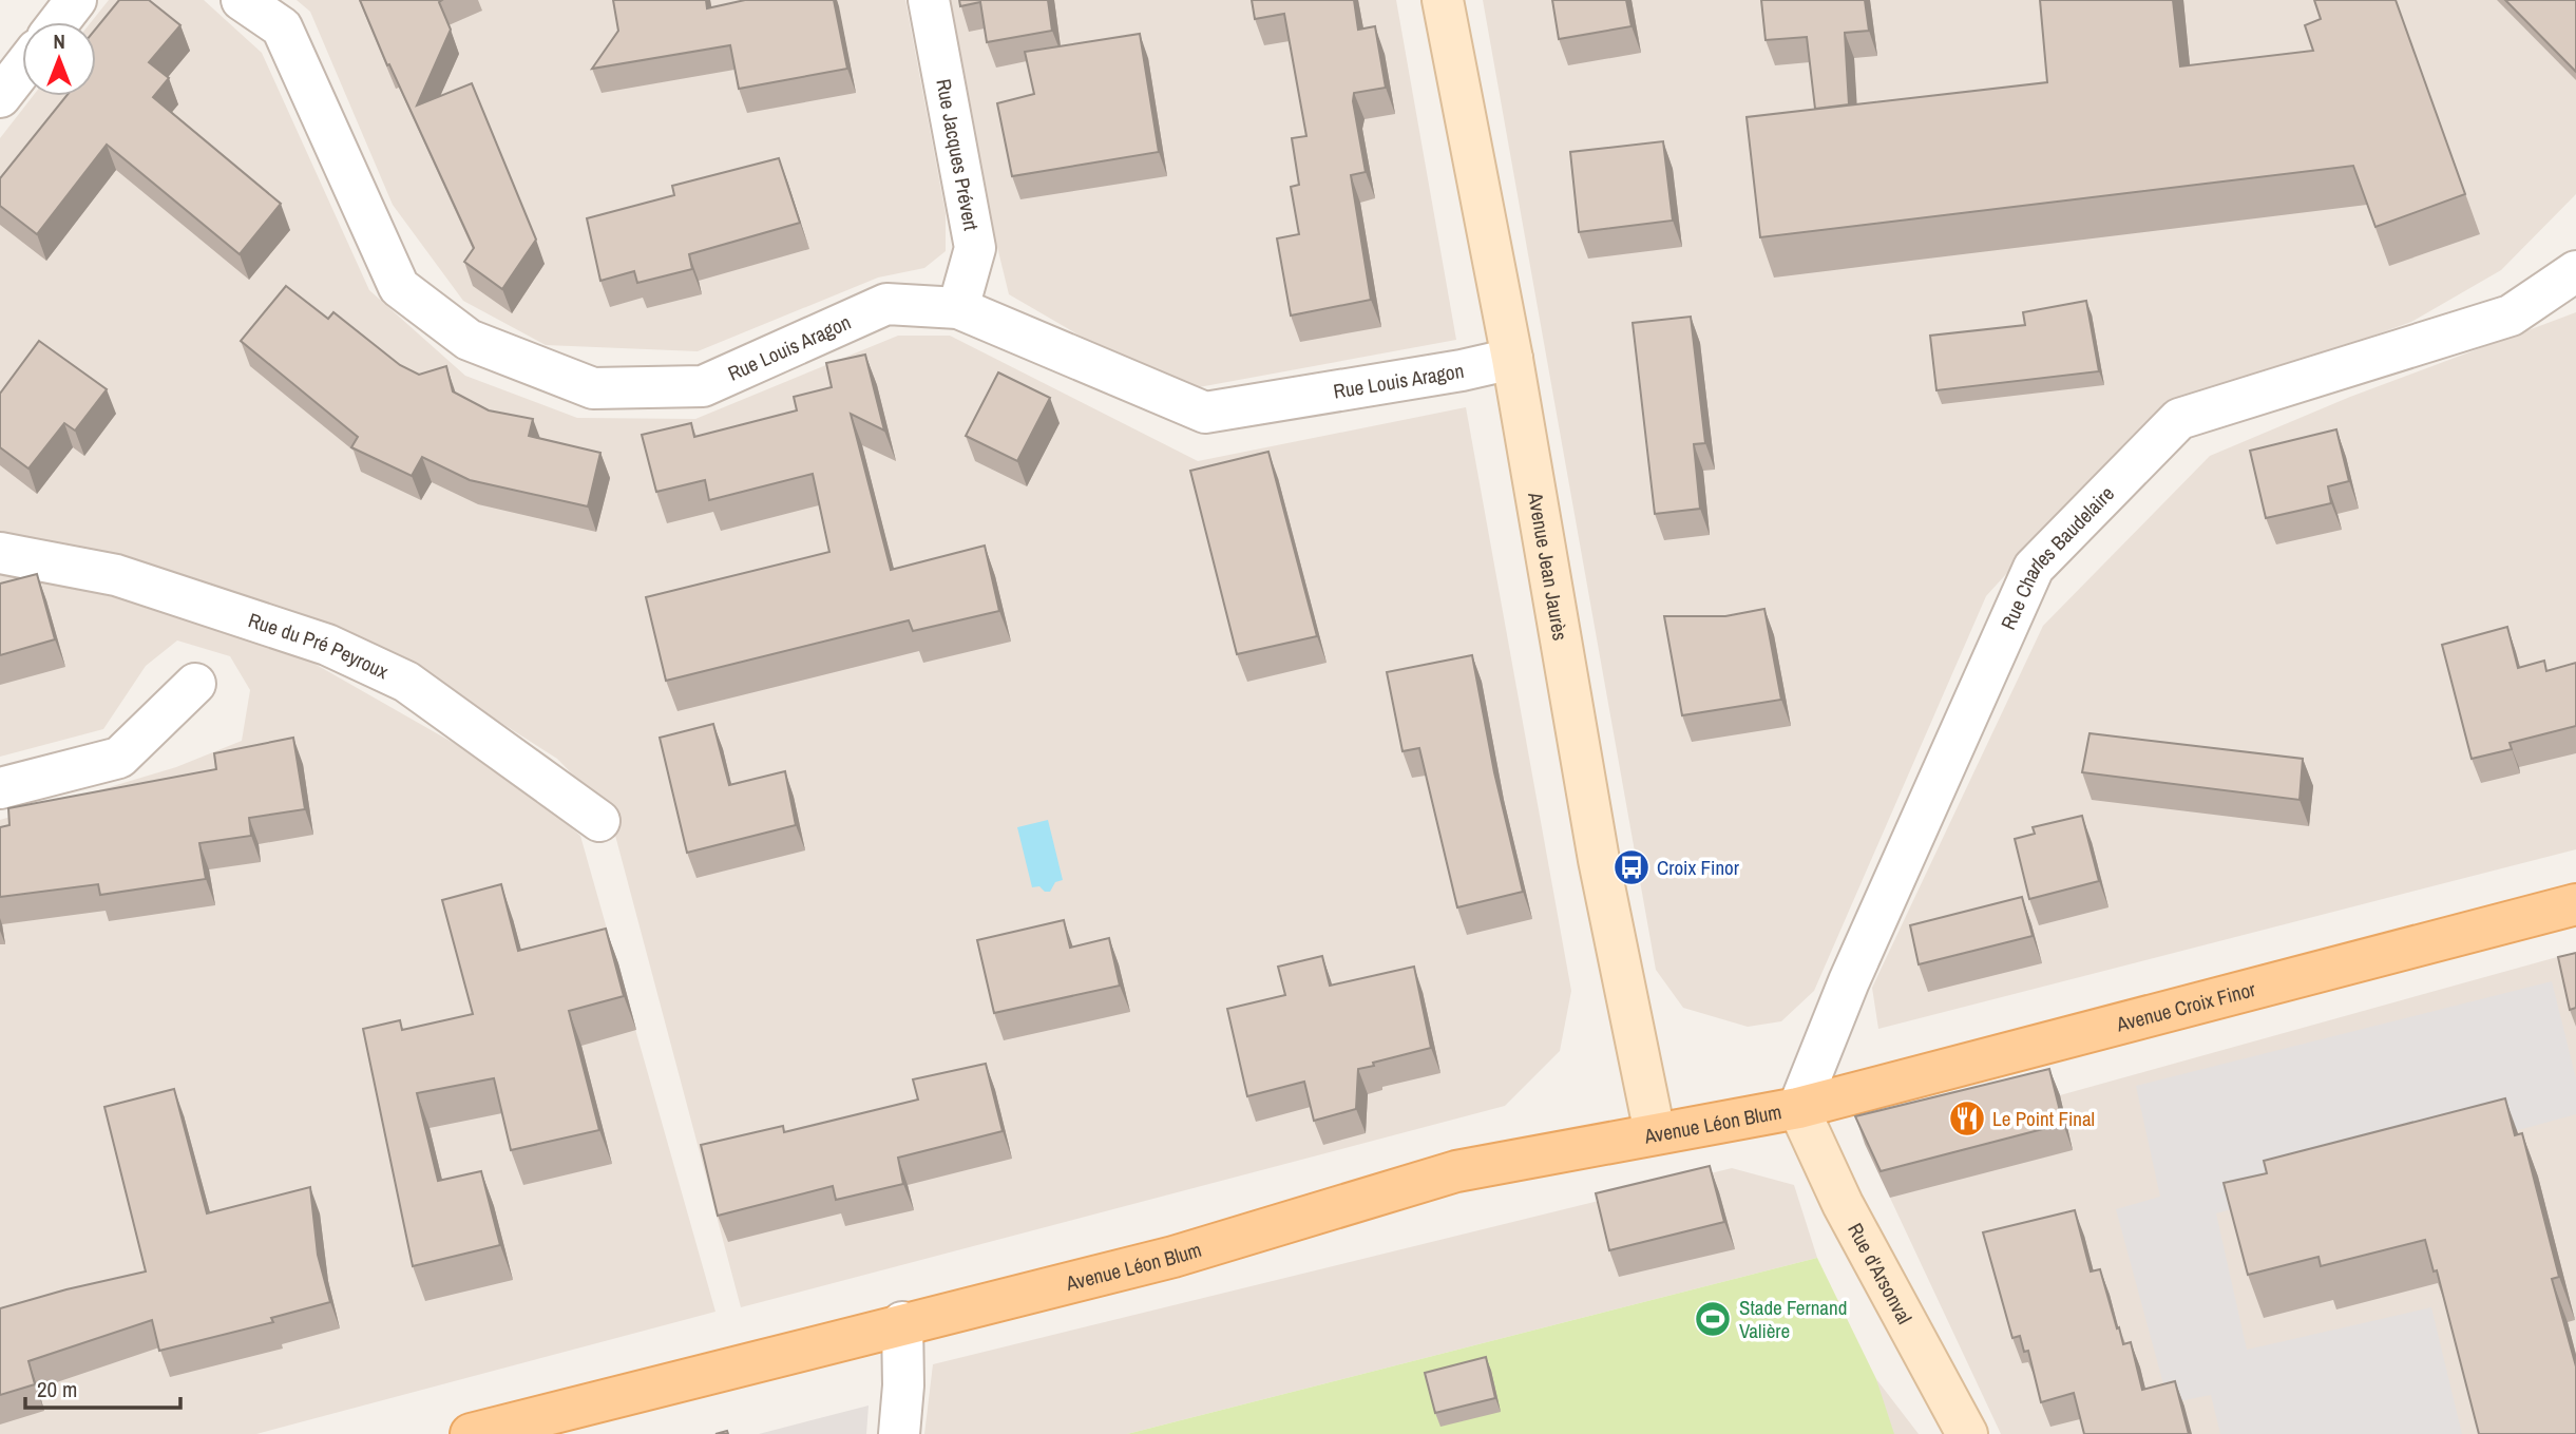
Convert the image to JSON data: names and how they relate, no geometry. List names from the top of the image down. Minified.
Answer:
{"streets":{"main road":["Avenue Jean Jaurès","Avenue Croix Finor","Avenue Léon Blum","Rue d'Arsonval"],"street":["Rue Jacques Prévert","Rue Louis Aragon","Rue Charles Baudelaire","Rue du Pré Peyroux"]},"crossings":[["Rue Jacques Prévert","Rue Louis Aragon"],["Rue Louis Aragon","Avenue Jean Jaurès"],["Rue Charles Baudelaire","Avenue Croix Finor"],["Rue Charles Baudelaire","Avenue Léon Blum"],["Rue Charles Baudelaire","Rue d'Arsonval"],["Avenue Jean Jaurès","Avenue Léon Blum"],["Avenue Croix Finor","Avenue Léon Blum"],["Avenue Croix Finor","Rue d'Arsonval"],["Avenue Léon Blum","Rue d'Arsonval"]],"places":{"bus stop":["Croix Finor"],"restaurant":["Le Point Final"],"sports":["Stade Fernand Valière"]},"scale_bar":"20 m","north":"top"}
